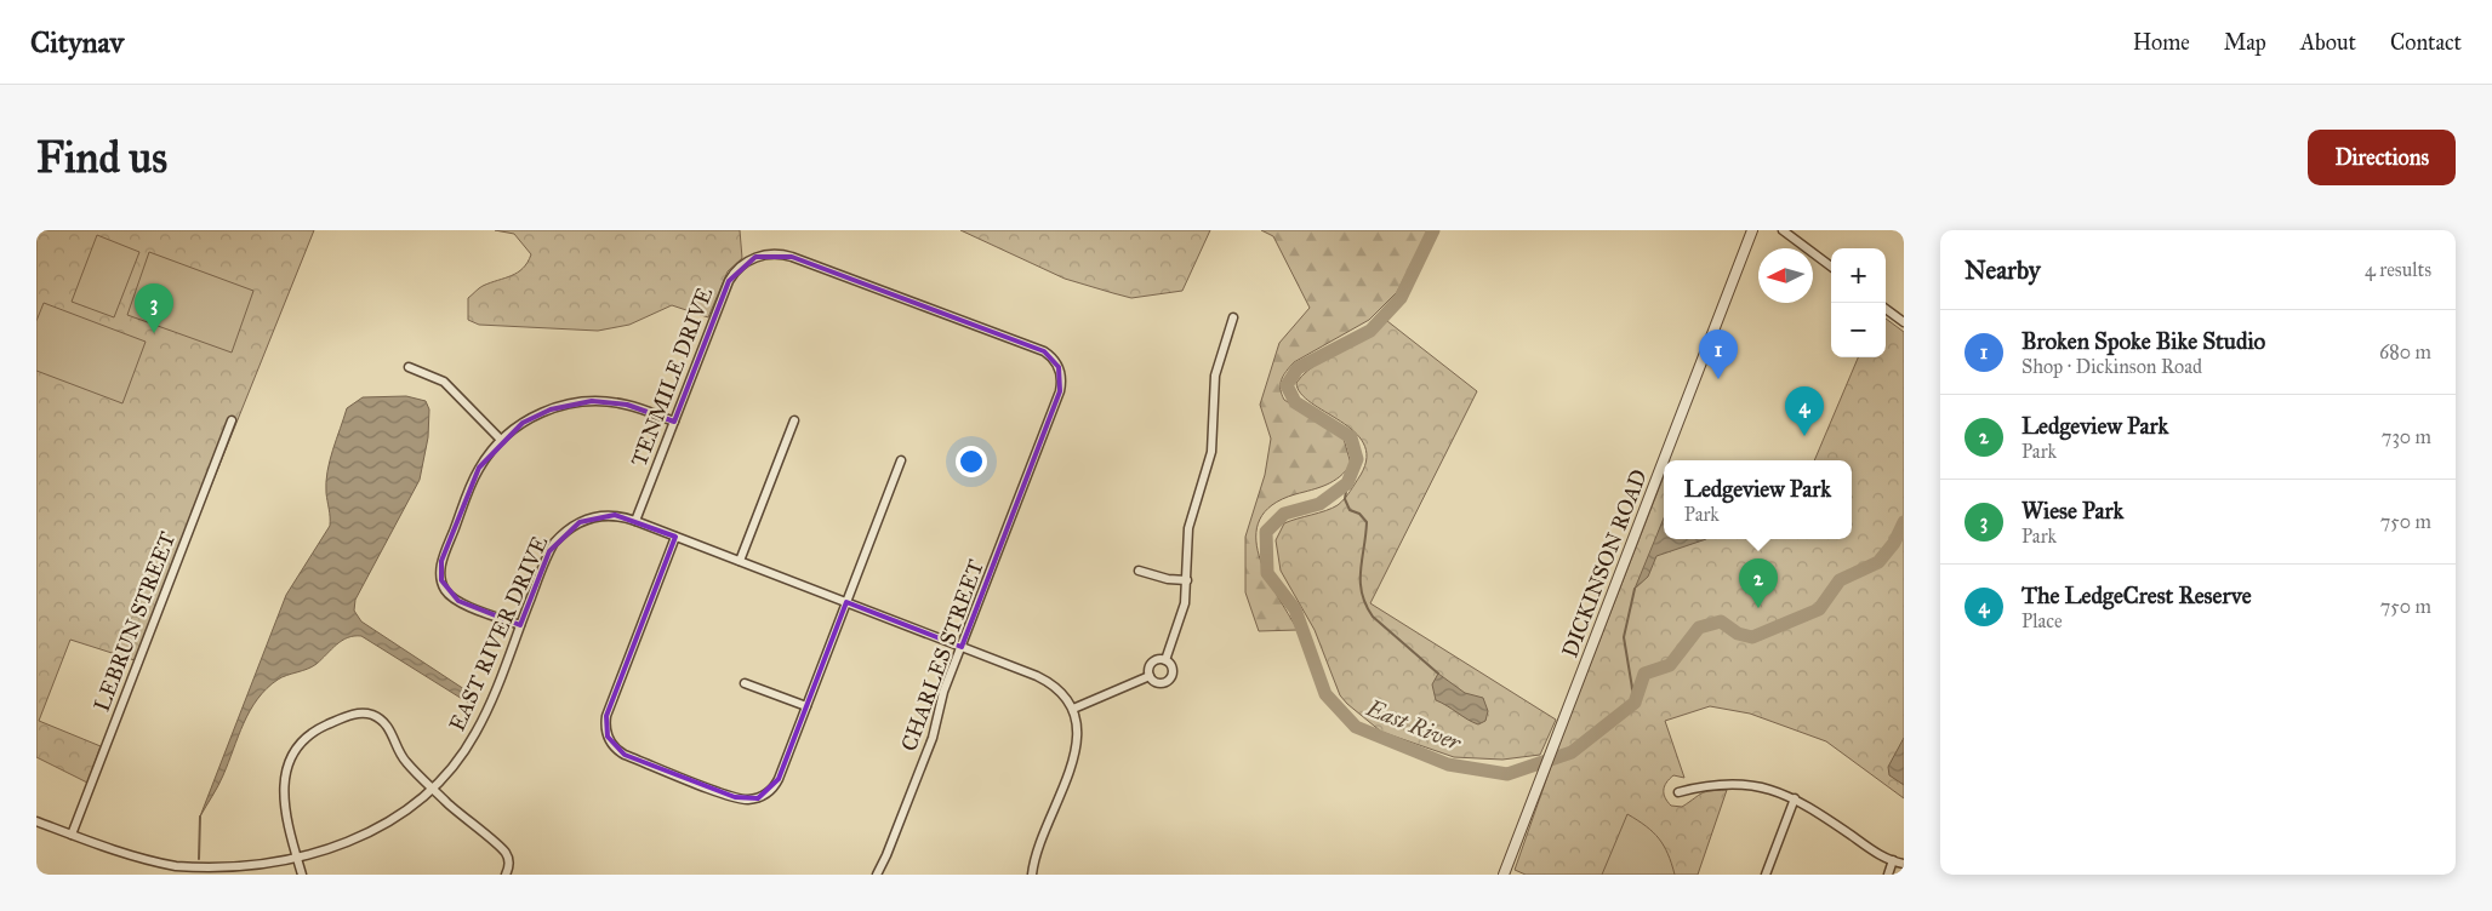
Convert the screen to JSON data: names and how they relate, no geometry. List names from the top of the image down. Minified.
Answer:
{"streets":{"street":["TENMILE DRIVE","DICKINSON ROAD","LEBRUN STREET","EAST RIVER DRIVE","CHARLES STREET"]},"crossings":[["TENMILE DRIVE","EAST RIVER DRIVE"],["TENMILE DRIVE","CHARLES STREET"],["LEBRUN STREET","EAST RIVER DRIVE"],["EAST RIVER DRIVE","CHARLES STREET"]],"water":["East River"],"north":"left","page":{"header":"Citynav","nav":["Home","Map","About","Contact"],"buttons":"Directions","title":"Find us","heading":["Nearby","4 results"],"map_buttons":["+","−"],"pins":["3","1","4","2"],"list":[{"mark":"1","name":"Broken Spoke Bike Studio","note":"Shop · Dickinson Road","value":"680 m"},{"mark":"2","name":"Ledgeview Park","note":"Park","value":"730 m"},{"mark":"3","name":"Wiese Park","note":"Park","value":"750 m"},{"mark":"4","name":"The LedgeCrest Reserve","note":"Place","value":"750 m"}],"popup":["Ledgeview Park","Park"]}}
